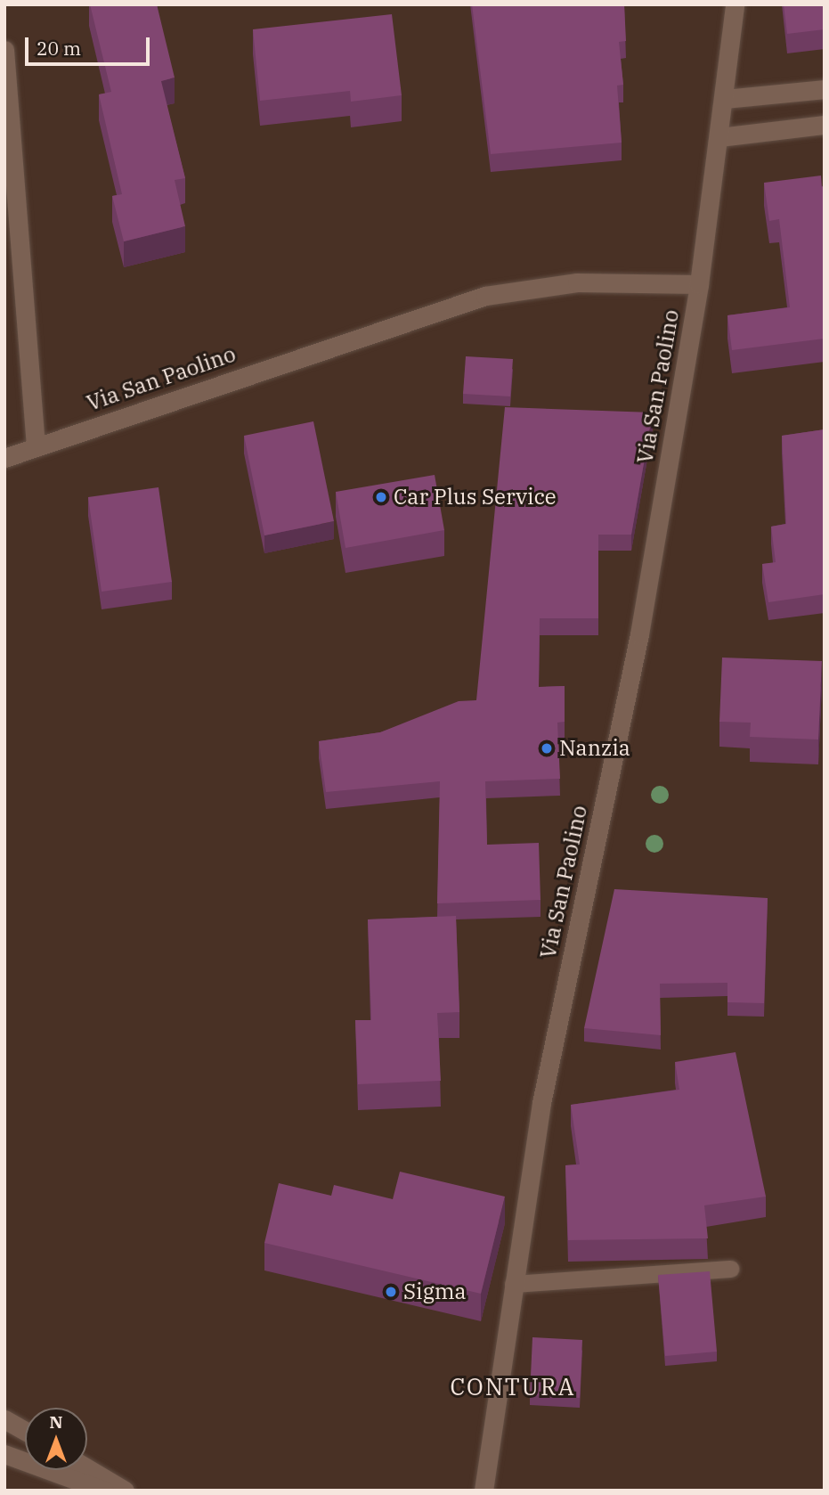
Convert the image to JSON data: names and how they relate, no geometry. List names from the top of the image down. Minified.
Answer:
{"streets":{"street":["Via San Paolino"]},"districts":["CONTURA"],"places":["Car Plus Service","Nanzia","Sigma"],"scale_bar":"20 m","north":"top"}
